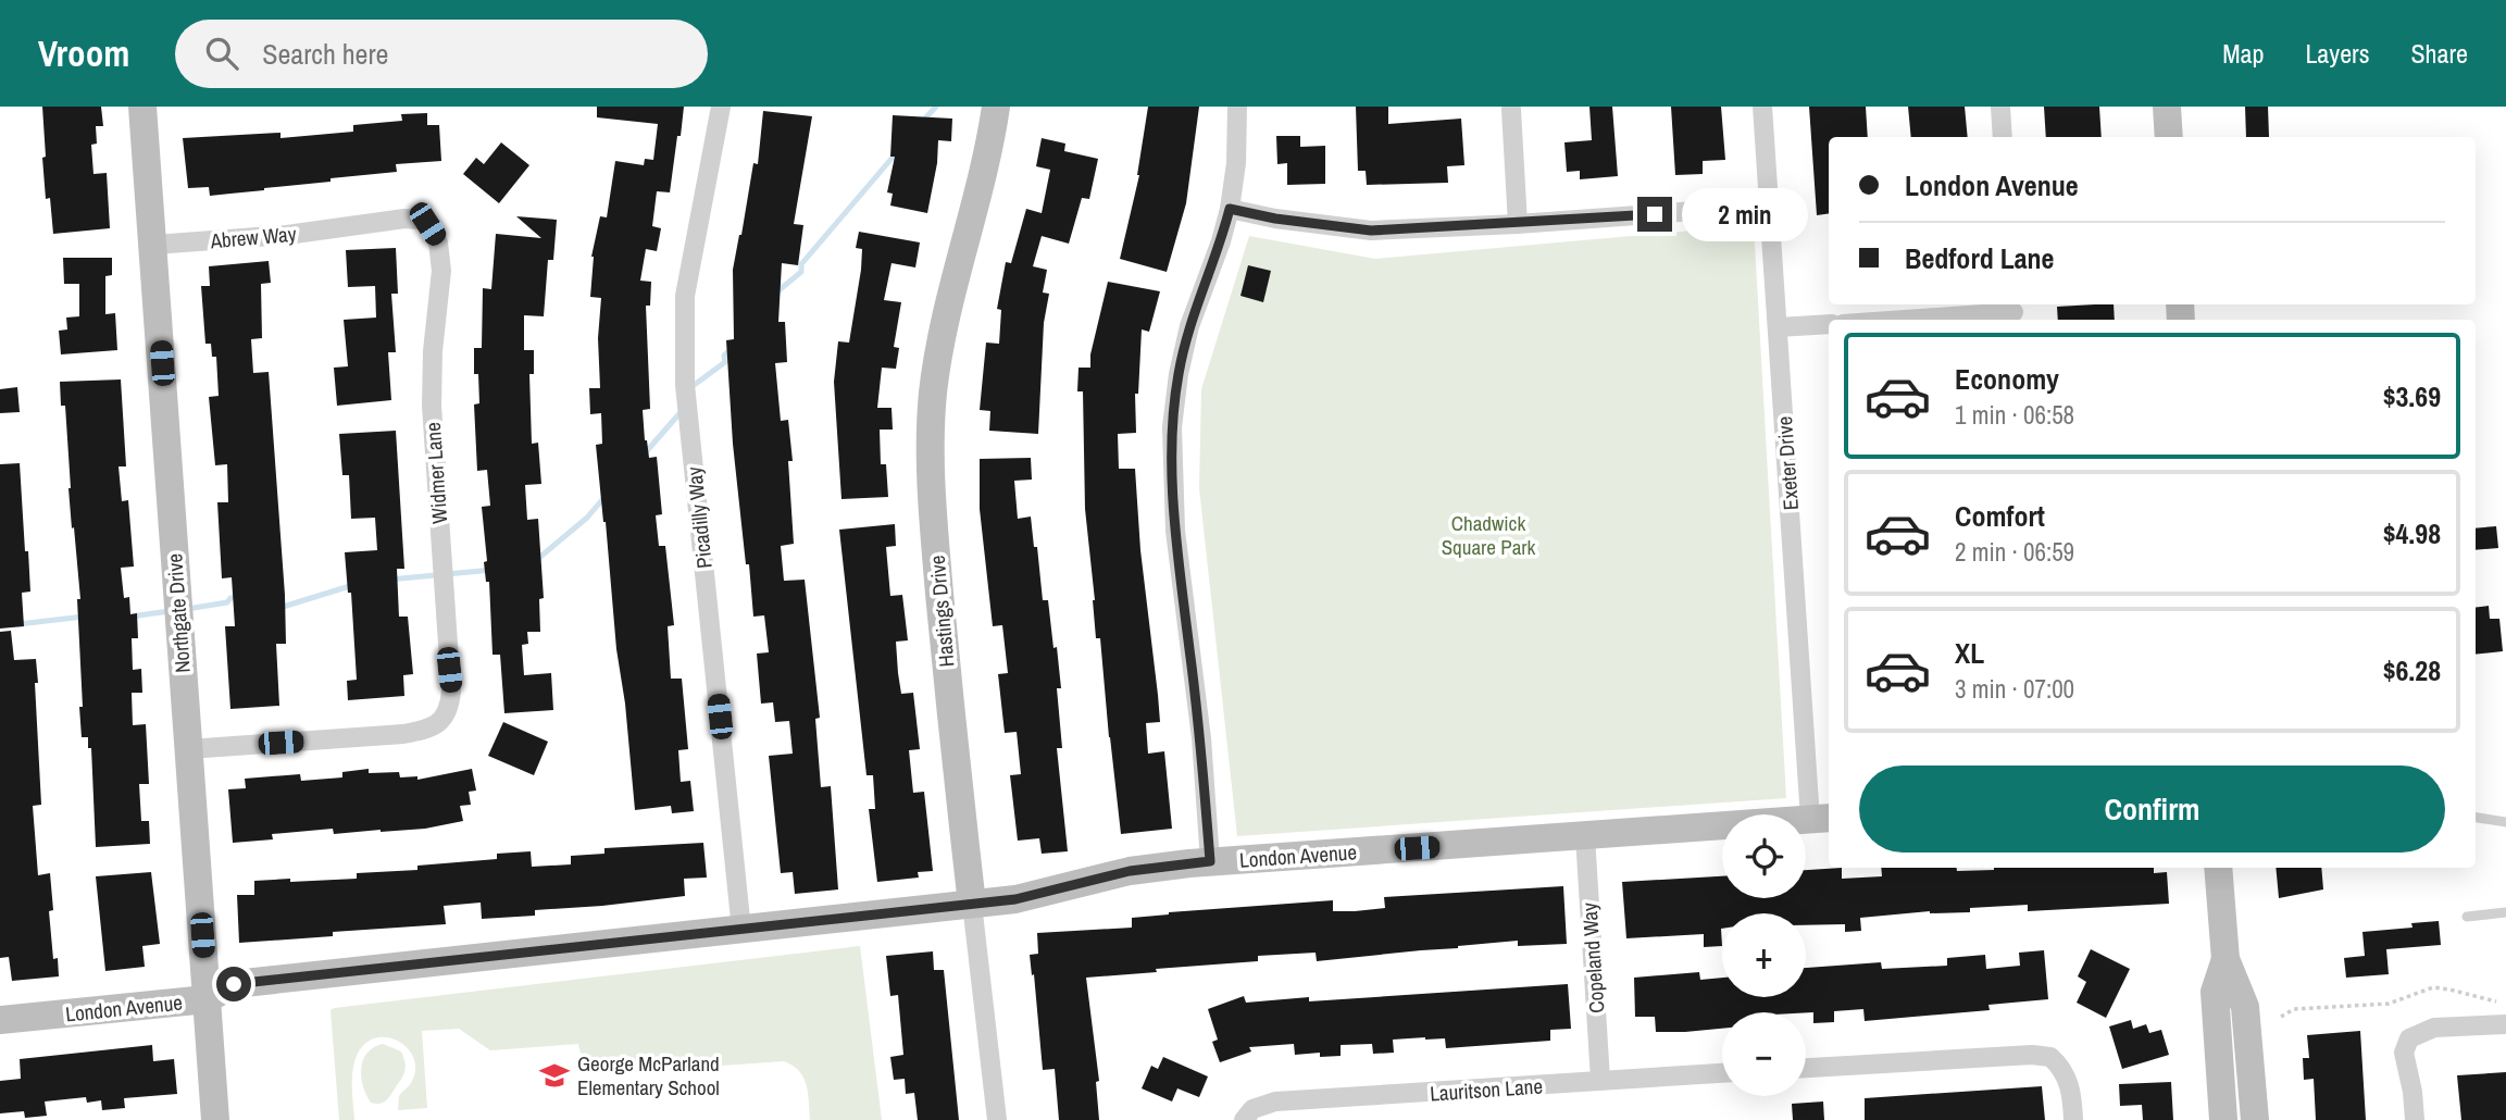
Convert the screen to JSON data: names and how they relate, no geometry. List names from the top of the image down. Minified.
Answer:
{"streets":{"street":["Abrew Way","Exeter Drive","Widmer Lane","Picadilly Way","Hastings Drive","Northgate Drive","London Avenue","Copeland Way","Lauritson Lane"]},"crossings":[["Abrew Way","Widmer Lane"],["Abrew Way","Northgate Drive"],["Exeter Drive","London Avenue"],["Widmer Lane","Northgate Drive"],["Picadilly Way","London Avenue"],["Hastings Drive","London Avenue"],["Northgate Drive","London Avenue"],["London Avenue","Copeland Way"],["Copeland Way","Lauritson Lane"]],"parks":["Chadwick Square Park"],"places":{"school or university":["George McParland Elementary School"]},"page":{"header":"Vroom","search":"Search here","nav":["Map","Layers","Share"],"banner":["London Avenue","Bedford Lane"],"bubble":"2 min","list":[{"name":"Economy","note":"1 min · 06:58","value":"$3.69"},{"name":"Comfort","note":"2 min · 06:59","value":"$4.98"},{"name":"XL","note":"3 min · 07:00","value":"$6.28"}],"buttons":"Confirm","map_buttons":["+","−"]}}
